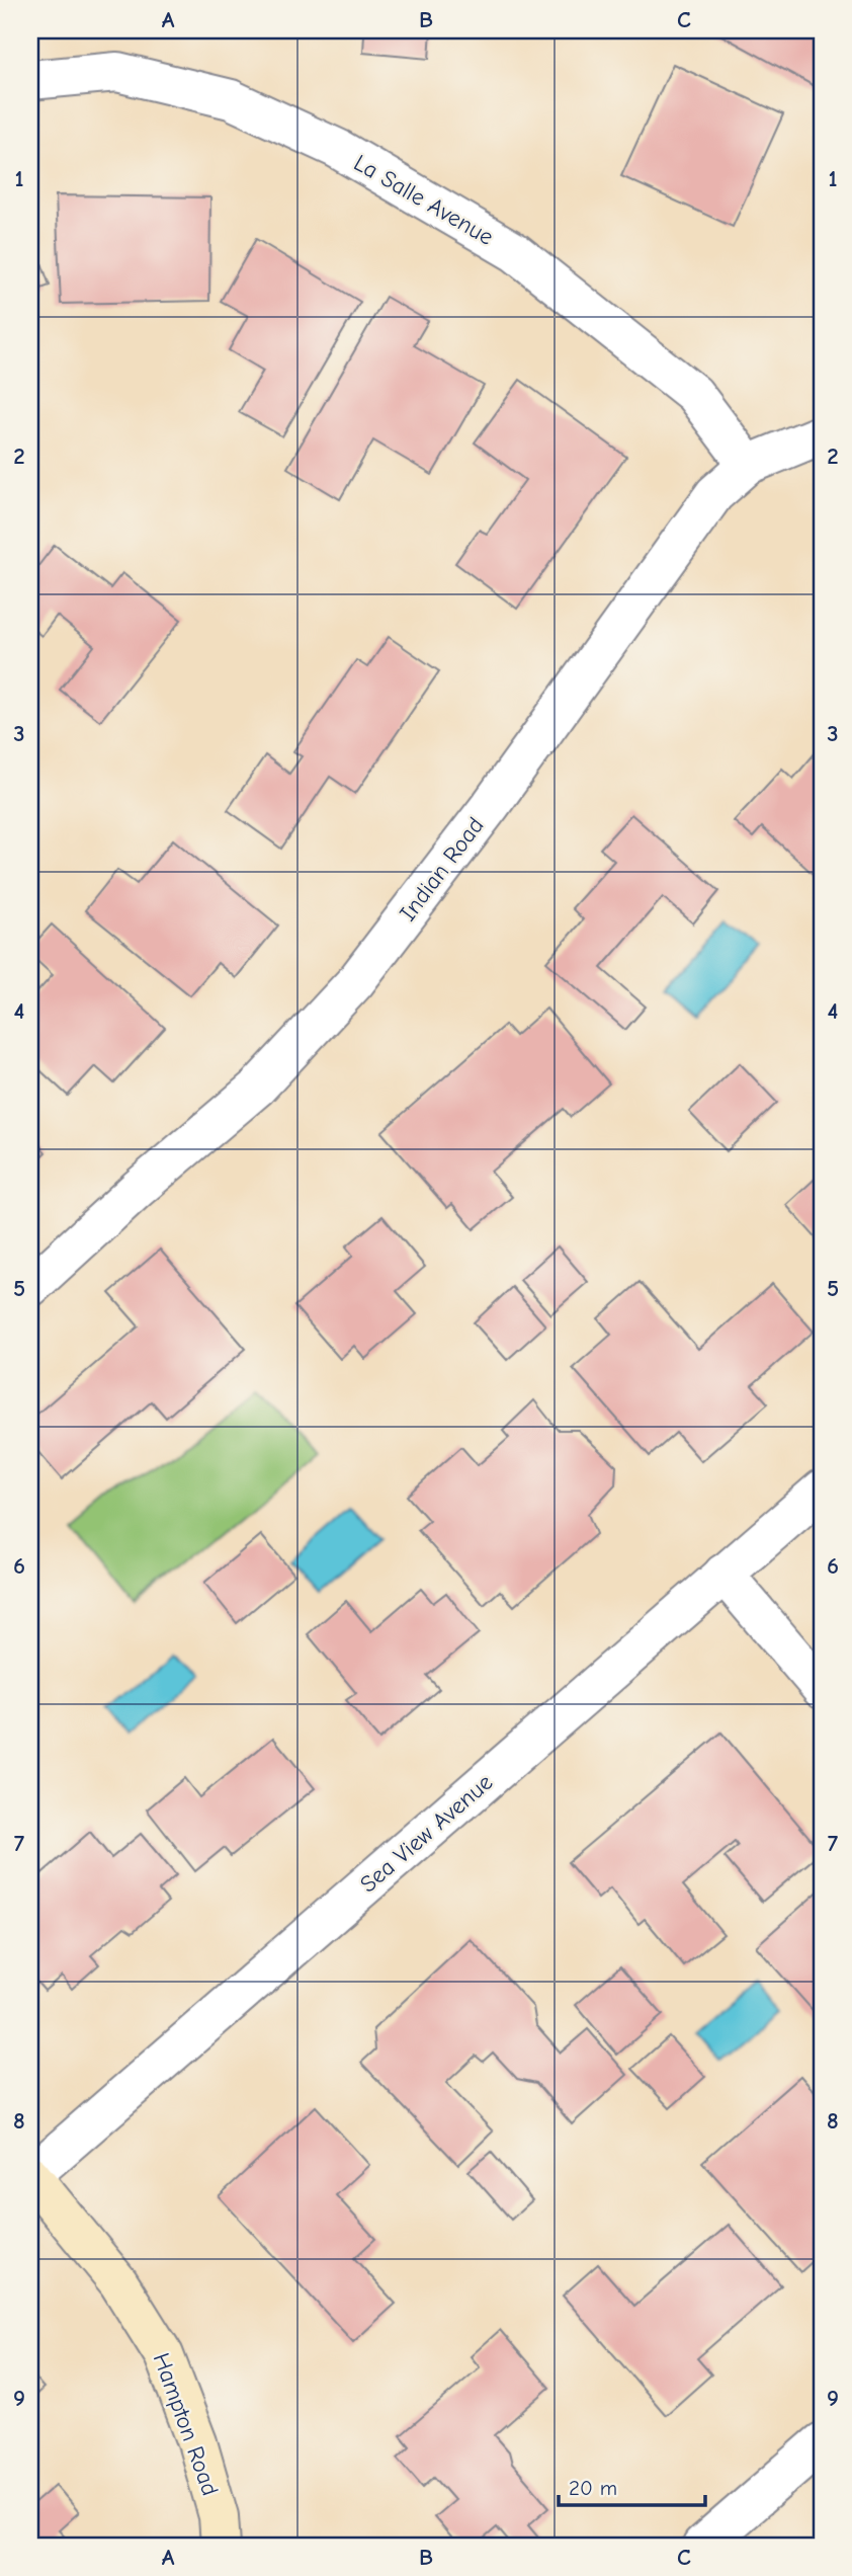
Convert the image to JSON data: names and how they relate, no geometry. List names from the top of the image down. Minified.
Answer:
{"streets":{"street":["La Salle Avenue","Indian Road","Sea View Avenue","Hampton Road"]},"crossings":[["La Salle Avenue","Indian Road"],["Sea View Avenue","Hampton Road"]],"scale_bar":"20 m","grid":{"columns":["A","B","C"],"rows":["1","2","3","4","5","6","7","8","9"]}}
